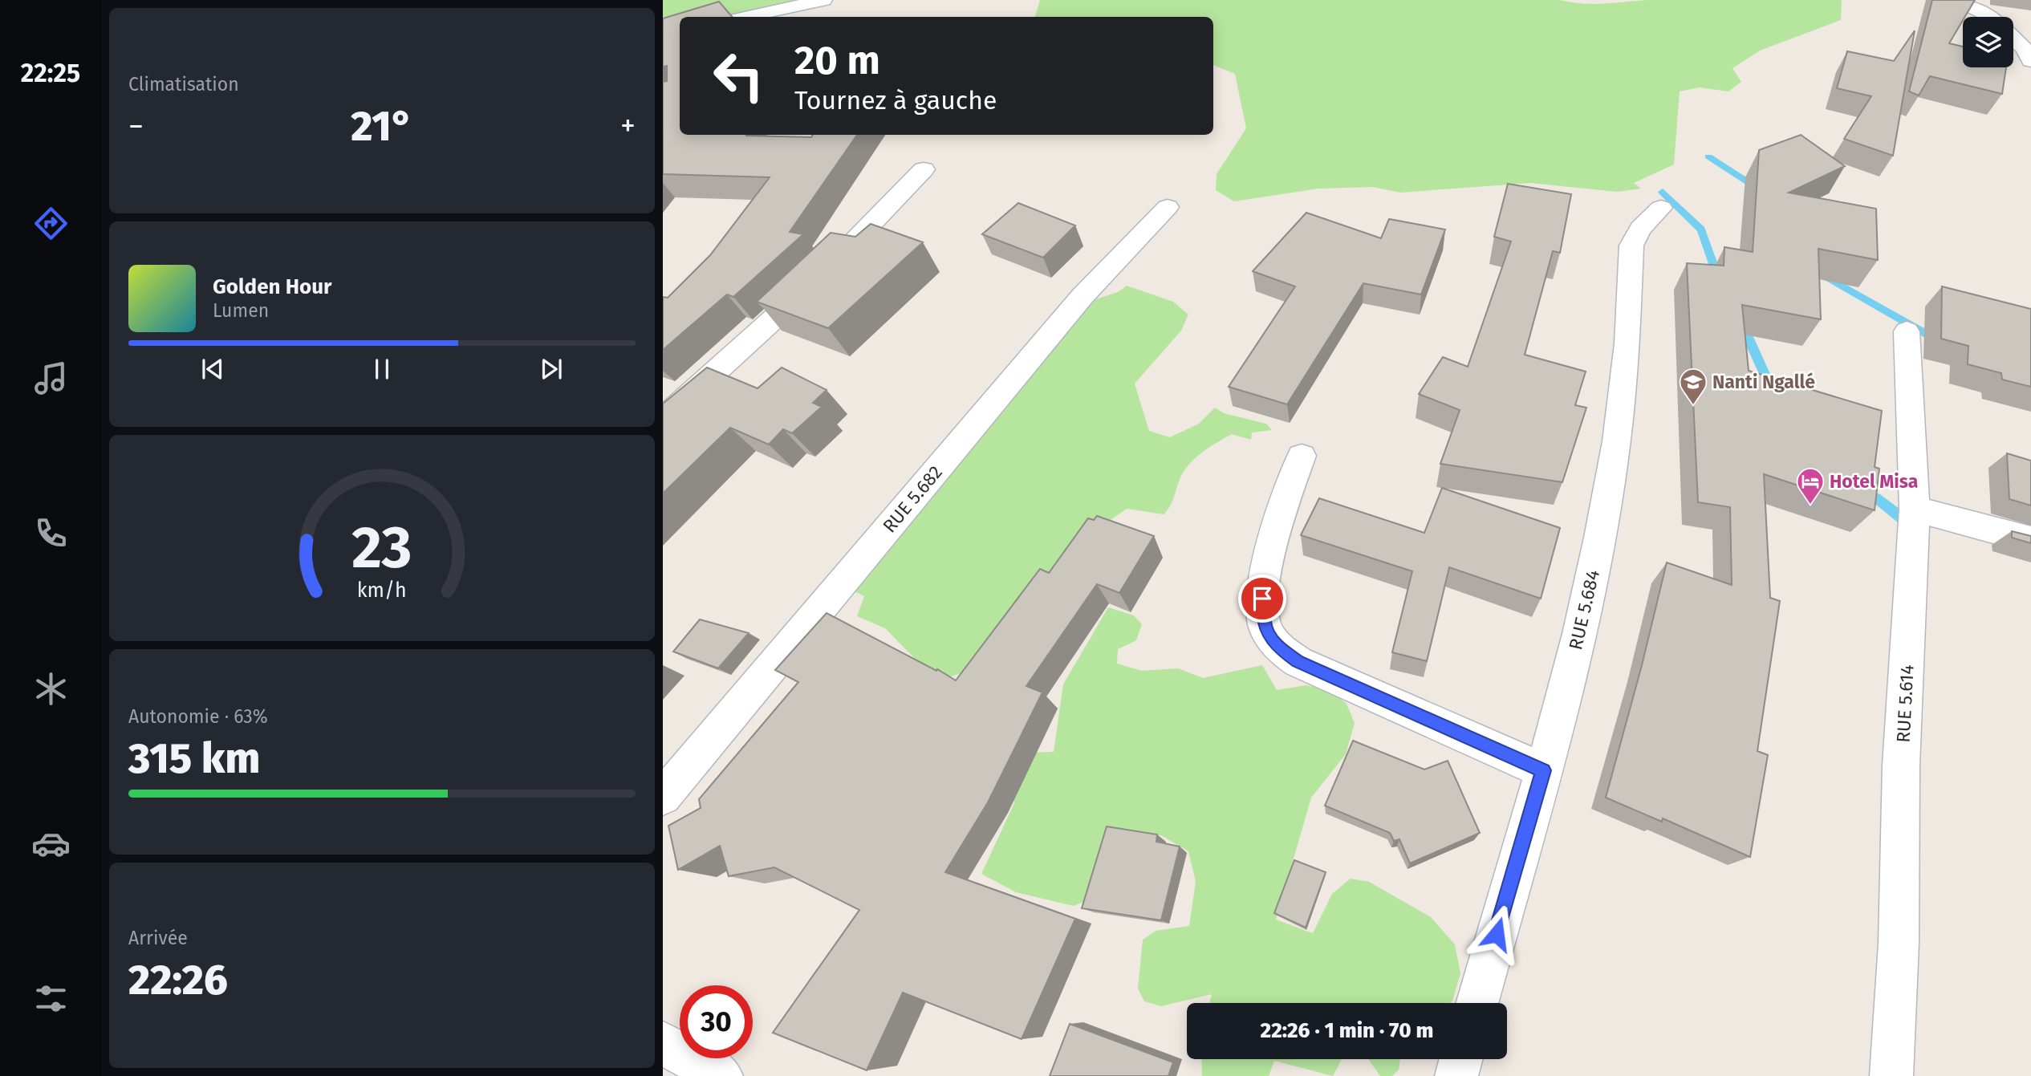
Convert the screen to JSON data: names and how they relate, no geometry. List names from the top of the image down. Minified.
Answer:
{"streets":{"street":["RUE 5.682","RUE 5.684","RUE 5.614"]},"places":{"school or university":["Nanti Ngallé"],"hotel":["Hotel Misa"]},"page":{"tabs":"22:25","tile":["Climatisation",["Autonomie · 63%","315 km"],["Arrivée","22:26"]],"turn":["20 m","Tournez à gauche"],"heat":["−","21°","+"],"song":["Golden Hour","Lumen"],"limit":"30","trip":"22:26 · 1 min · 70 m","gauge":["23","km/h"]}}
